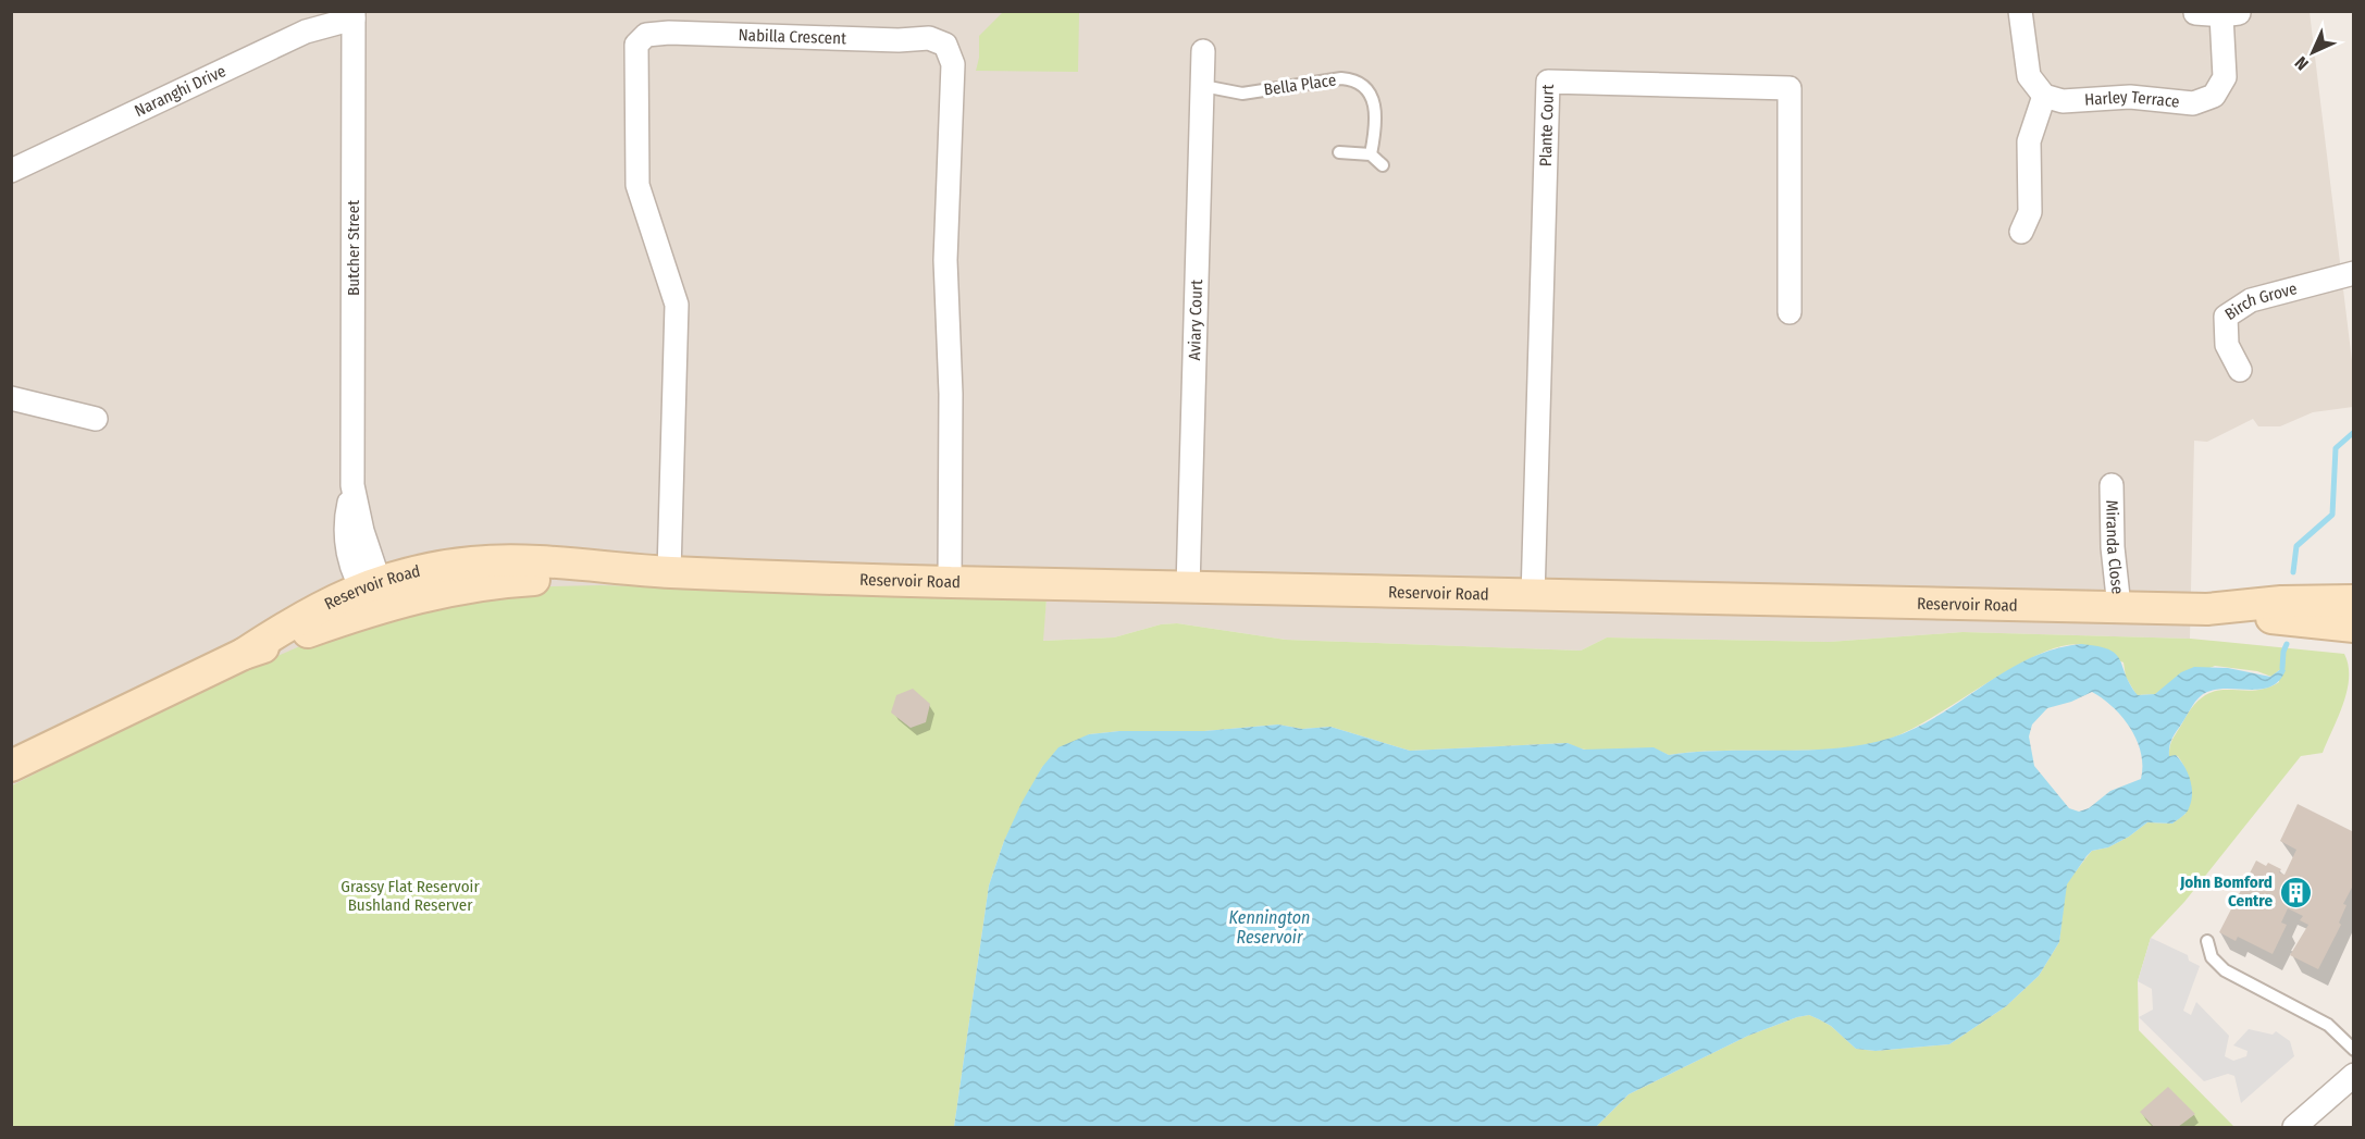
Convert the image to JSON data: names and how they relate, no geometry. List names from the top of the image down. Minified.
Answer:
{"streets":{"main road":["Reservoir Road"],"street":["Nabilla Crescent","Naranghi Drive","Harley Terrace","Plante Court","Butcher Street","Birch Grove","Aviary Court","Miranda Close"],"lane":["Bella Place"]},"crossings":[["Nabilla Crescent","Reservoir Road"],["Bella Place","Aviary Court"],["Naranghi Drive","Butcher Street"],["Plante Court","Reservoir Road"],["Butcher Street","Reservoir Road"],["Aviary Court","Reservoir Road"],["Miranda Close","Reservoir Road"]],"water":["Kennington Reservoir"],"parks":["Grassy Flat Reservoir Bushland Reserver"],"places":{"building":["John Bomford Centre"]},"north":"bottom left"}
